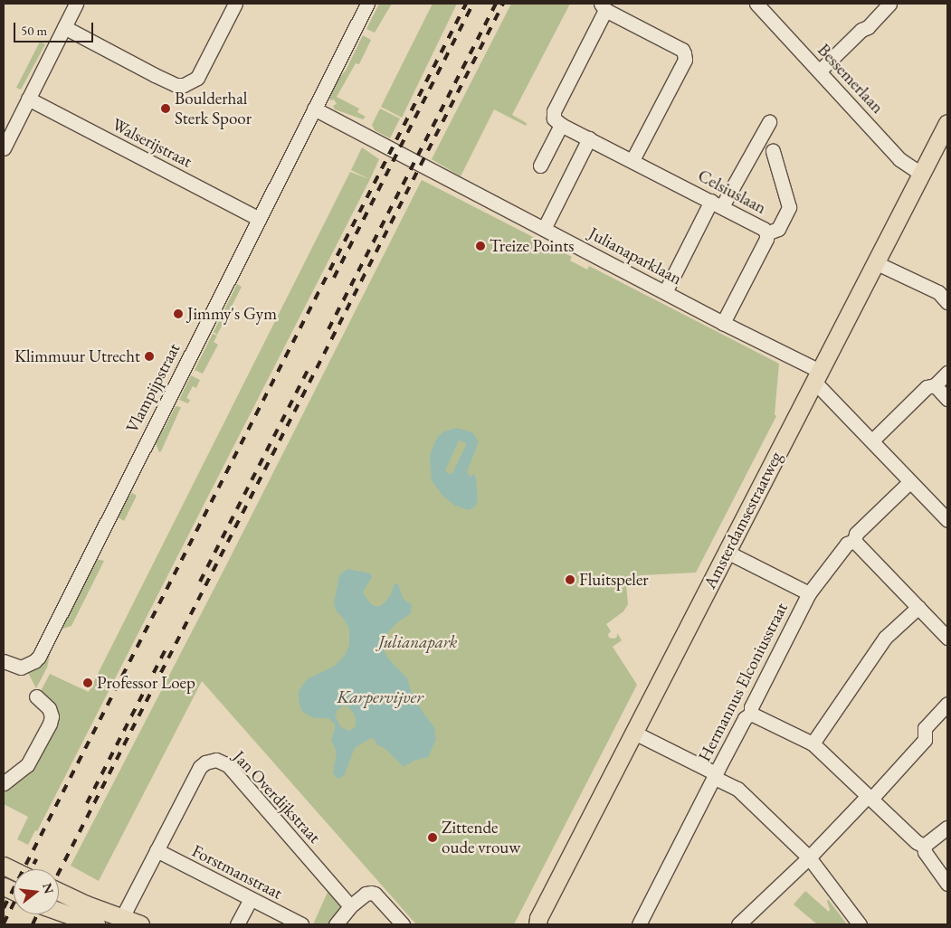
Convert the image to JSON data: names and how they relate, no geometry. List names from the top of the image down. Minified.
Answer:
{"streets":{"main road":["Amsterdamsestraatweg"],"street":["Bessemerlaan","Walserijstraat","Celsiuslaan","Julianaparklaan","Vlampijpstraat","Hermannus Elconiusstraat","Jan Overdijkstraat","Forstmanstraat"]},"crossings":[["Bessemerlaan","Amsterdamsestraatweg"],["Walserijstraat","Vlampijpstraat"],["Celsiuslaan","Julianaparklaan"],["Julianaparklaan","Vlampijpstraat"],["Julianaparklaan","Amsterdamsestraatweg"],["Julianaparklaan","Hermannus Elconiusstraat"],["Jan Overdijkstraat","Forstmanstraat"]],"water":["Karpervijver"],"parks":["Julianapark"],"places":["Boulderhal Sterk Spoor","Treize Points","Jimmy's Gym","Klimmuur Utrecht","Fluitspeler","Professor Loep","Zittende oude vrouw"],"scale_bar":"50 m","north":"right"}
